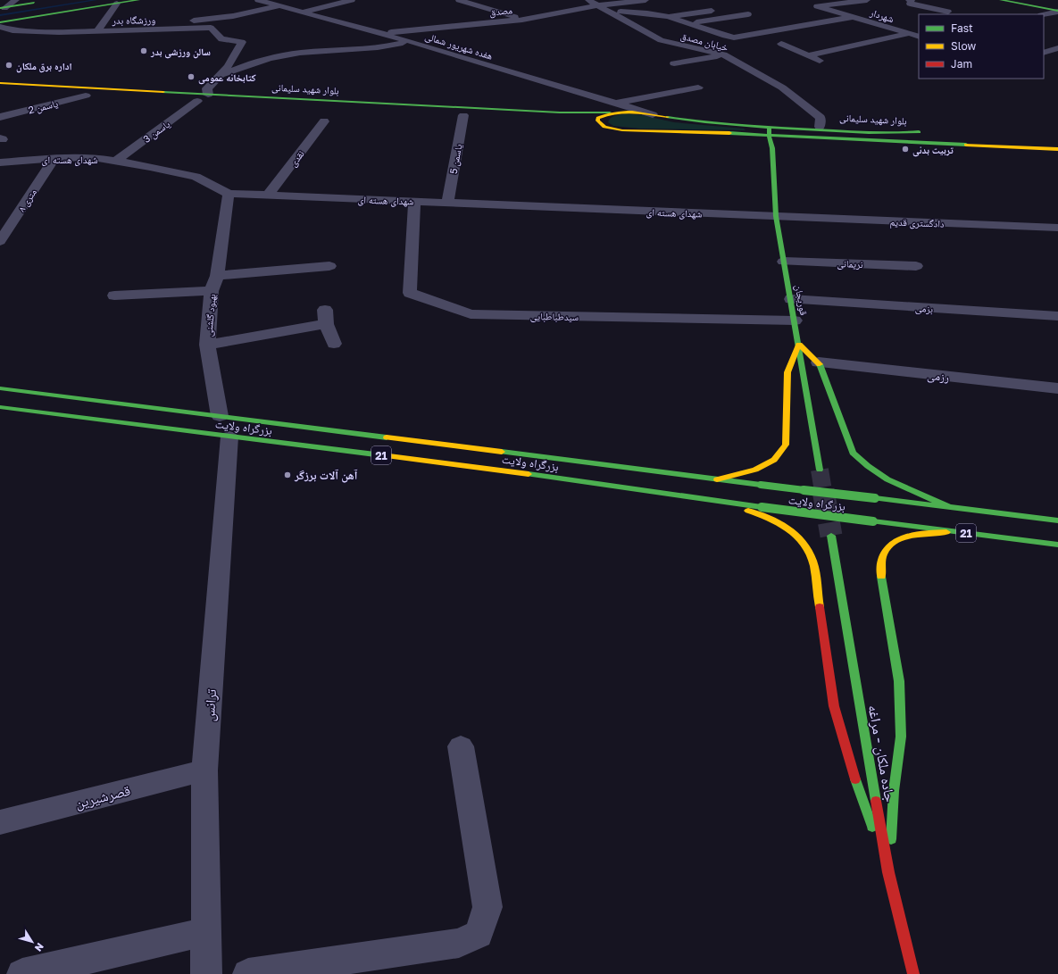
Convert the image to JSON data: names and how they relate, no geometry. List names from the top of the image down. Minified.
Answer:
{"streets":{"main road":["بلوار شهید سلیمانی","قوریجان","بزرگراه ولایت","21","جاده ملکان - مراغه"],"street":["مصدق","شهردار","ورزشگاه بدر","خیابان مصدق","هفده شهریور شمالی","یاسمن 2","یاسمن 3","نقدی","شهدای هسته ای","یاسمن 5","۸ متری","دادگستری قدیم","نریمانی","بزمی","بهبود گلشنی","سیدطباطبایی","رزمی","ترانس","قصرشیرین"]},"crossings":[["مصدق","خیابان مصدق"],["مصدق","هفده شهریور شمالی"],["خیابان مصدق","بلوار شهید سلیمانی"],["هفده شهریور شمالی","بلوار شهید سلیمانی"],["بلوار شهید سلیمانی","یاسمن 2"],["بلوار شهید سلیمانی","یاسمن 3"],["بلوار شهید سلیمانی","یاسمن 5"],["بلوار شهید سلیمانی","قوریجان"],["یاسمن 3","شهدای هسته ای"],["نقدی","شهدای هسته ای"],["شهدای هسته ای","یاسمن 5"],["شهدای هسته ای","۸ متری"],["شهدای هسته ای","دادگستری قدیم"],["شهدای هسته ای","قوریجان"],["شهدای هسته ای","بهبود گلشنی"],["شهدای هسته ای","سیدطباطبایی"],["دادگستری قدیم","قوریجان"],["نریمانی","قوریجان"],["قوریجان","بزمی"],["قوریجان","سیدطباطبایی"],["بهبود گلشنی","بزرگراه ولایت"],["بهبود گلشنی","ترانس"],["بزرگراه ولایت","ترانس"],["ترانس","قصرشیرین"]],"places":["سالن ورزشی بدر","اداره برق ملکان","کتابخانه عمومی","تربیت بدنی","آهن آلات برزگر"],"legend":["Fast","Slow","Jam"],"north":"bottom right"}
